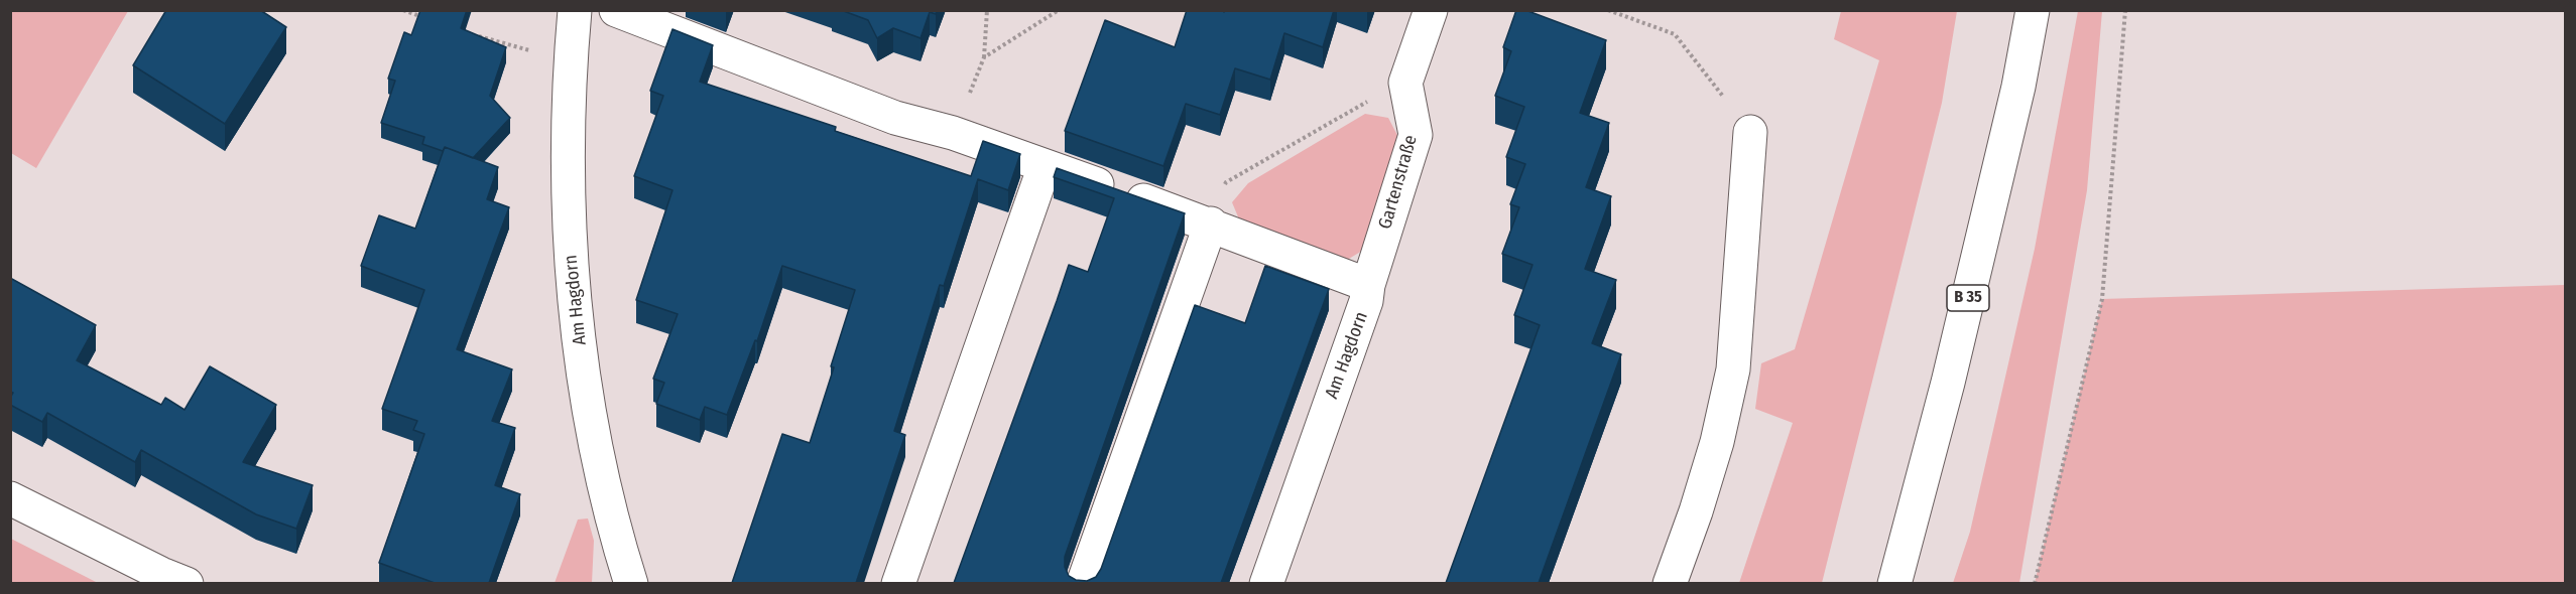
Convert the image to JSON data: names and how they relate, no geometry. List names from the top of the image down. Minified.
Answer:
{"streets":{"street":["Gartenstraße","B 35","Am Hagdorn"]},"crossings":[["Gartenstraße","Am Hagdorn"]]}
